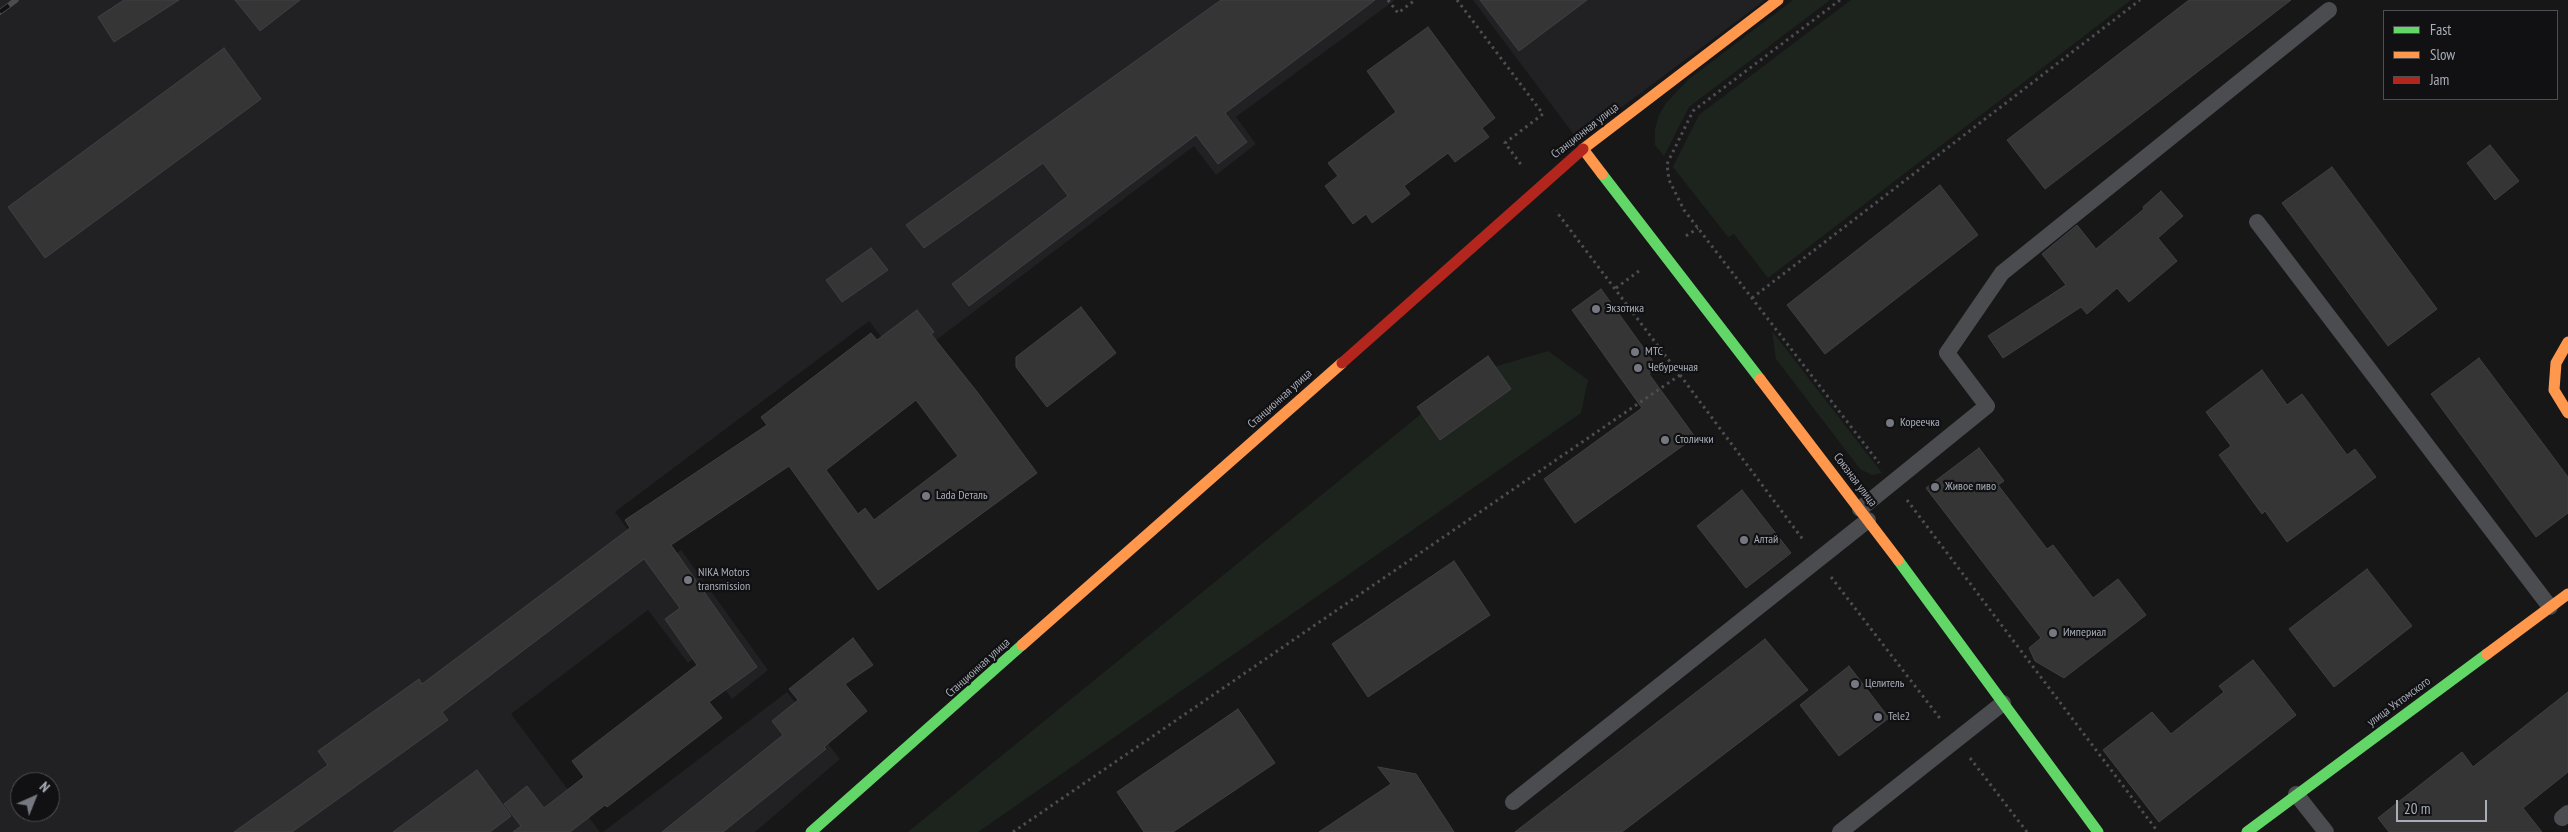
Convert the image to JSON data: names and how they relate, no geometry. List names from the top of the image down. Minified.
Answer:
{"streets":{"main road":["Станционная улица","Союзная улица","улица Ухтомского"]},"crossings":[["Станционная улица","Союзная улица"]],"places":["Экзотика","МТС","Чебуречная","Кореечка","Столички","Живое пиво","Lada Dеталь","Алтай","NIKA Motors transmission","Империал","Целитель","Tele2"],"legend":["Fast","Slow","Jam"],"scale_bar":"20 m","north":"top right"}
